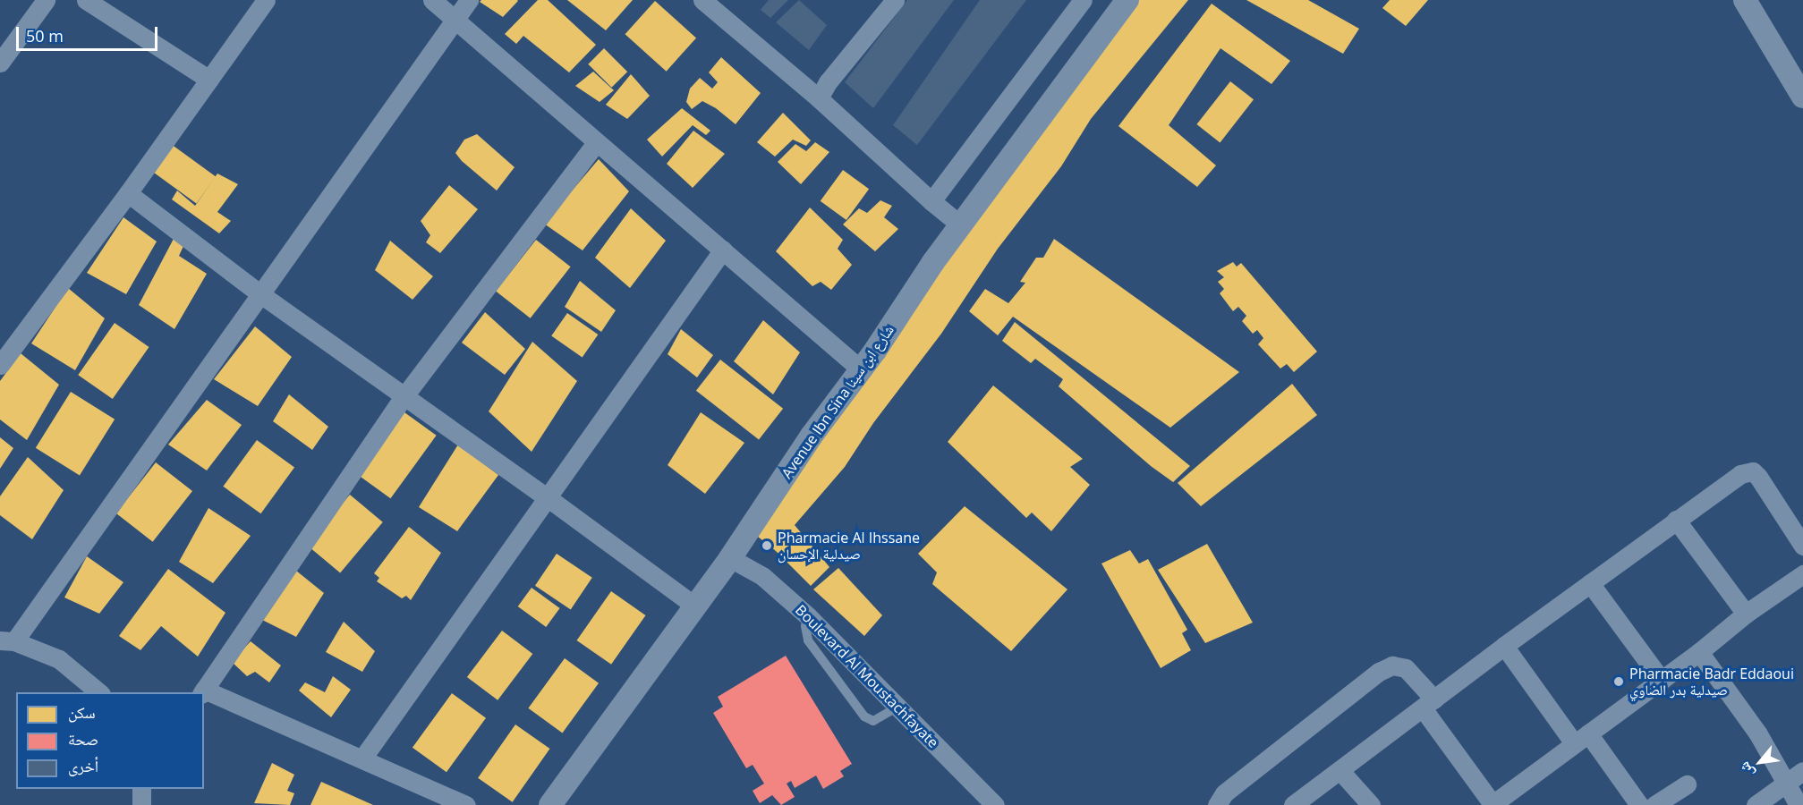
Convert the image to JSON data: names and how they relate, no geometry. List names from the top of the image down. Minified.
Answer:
{"streets":{"street":["Avenue Ibn Sina شارع ابن سينا","Boulevard Al Moustachfayate"]},"crossings":[["Avenue Ibn Sina شارع ابن سينا","Boulevard Al Moustachfayate"]],"places":["Pharmacie Al Ihssane صيدلية الإحسان","Pharmacie Badr Eddaoui صيدلية بدر الضاوي"],"legend":["سكن","صحة","أخرى"],"scale_bar":"50 m","north":"bottom left"}
